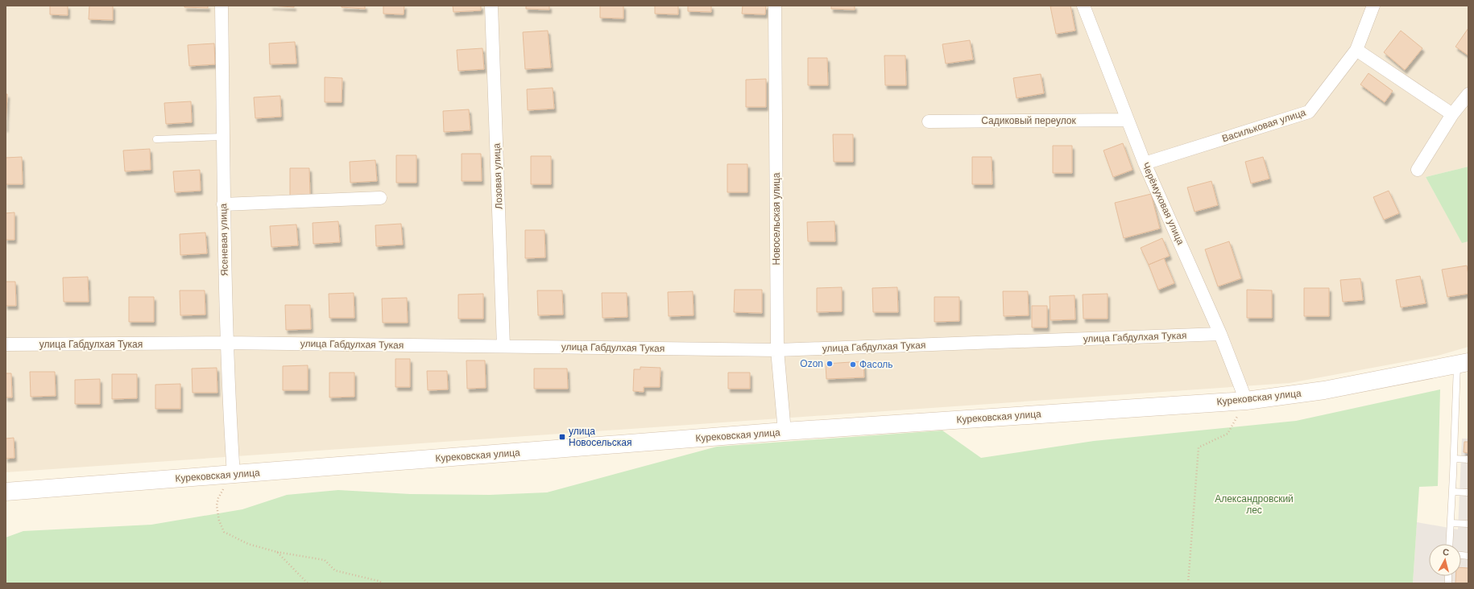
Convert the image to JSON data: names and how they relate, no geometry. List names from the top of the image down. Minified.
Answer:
{"streets":{"street":["Садиковый переулок","Васильковая улица","Лозовая улица","Черёмуховая улица","Новосельская улица","Ясеневая улица","улица Габдулхая Тукая","Курековская улица"]},"crossings":[["Садиковый переулок","Черёмуховая улица"],["Васильковая улица","Черёмуховая улица"],["Лозовая улица","улица Габдулхая Тукая"],["Черёмуховая улица","улица Габдулхая Тукая"],["Черёмуховая улица","Курековская улица"],["Новосельская улица","улица Габдулхая Тукая"],["Новосельская улица","Курековская улица"],["Ясеневая улица","улица Габдулхая Тукая"],["Ясеневая улица","Курековская улица"]],"parks":["Александровский лес"],"places":{"other":["Ozon","Фасоль"],"transit":["улица Новосельская"]},"north":"top"}
